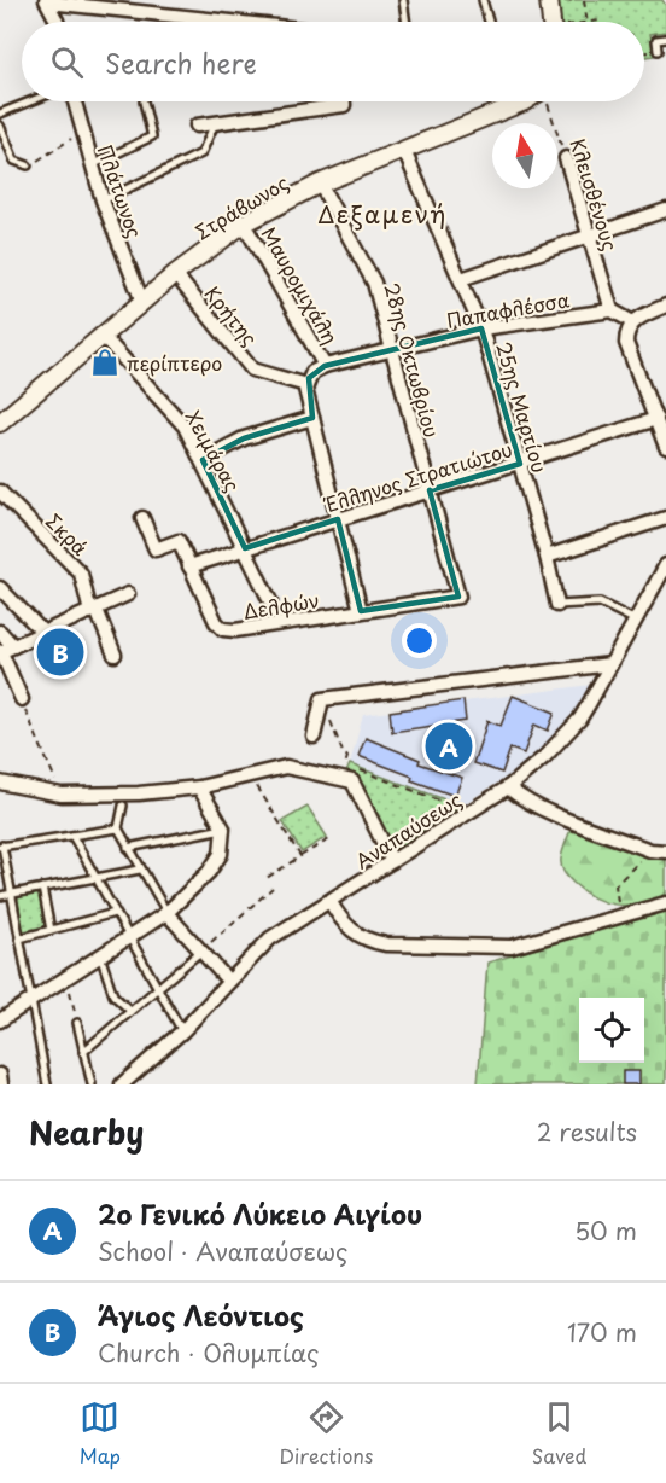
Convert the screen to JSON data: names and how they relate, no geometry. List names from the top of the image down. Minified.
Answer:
{"streets":{"street":["Πλάτωνος","Κλεισθένους","Στράβωνος","Μαυρομιχάλη","Παπαφλέσσα","Κρήτης","28ης Οκτωβρίου","25ης Μαρτίου","Χειμάρας","Έλληνος Στρατιώτου","Σκρά","Δελφών","Αναπαύσεως"]},"crossings":[["Πλάτωνος","Στράβωνος"],["Κλεισθένους","Παπαφλέσσα"],["Στράβωνος","Μαυρομιχάλη"],["Στράβωνος","Κρήτης"],["Στράβωνος","28ης Οκτωβρίου"],["Στράβωνος","25ης Μαρτίου"],["Στράβωνος","Χειμάρας"],["Μαυρομιχάλη","Παπαφλέσσα"],["Παπαφλέσσα","Κρήτης"],["Παπαφλέσσα","28ης Οκτωβρίου"],["Παπαφλέσσα","25ης Μαρτίου"],["28ης Οκτωβρίου","Έλληνος Στρατιώτου"],["28ης Οκτωβρίου","Δελφών"],["25ης Μαρτίου","Έλληνος Στρατιώτου"],["25ης Μαρτίου","Αναπαύσεως"],["Χειμάρας","Έλληνος Στρατιώτου"],["Έλληνος Στρατιώτου","Δελφών"]],"districts":["Δεξαμενή"],"places":{"shop":["περίπτερο"]},"north":"top","page":{"search":"Search here","pins":["B","A"],"heading":["Nearby","2 results"],"list":[{"mark":"A","name":"2ο Γενικό Λύκειο Αιγίου","note":"School · Αναπαύσεως","value":"50 m"},{"mark":"B","name":"Άγιος Λεόντιος","note":"Church · Ολυμπίας","value":"170 m"}],"nav":["Map","Directions","Saved"]}}
